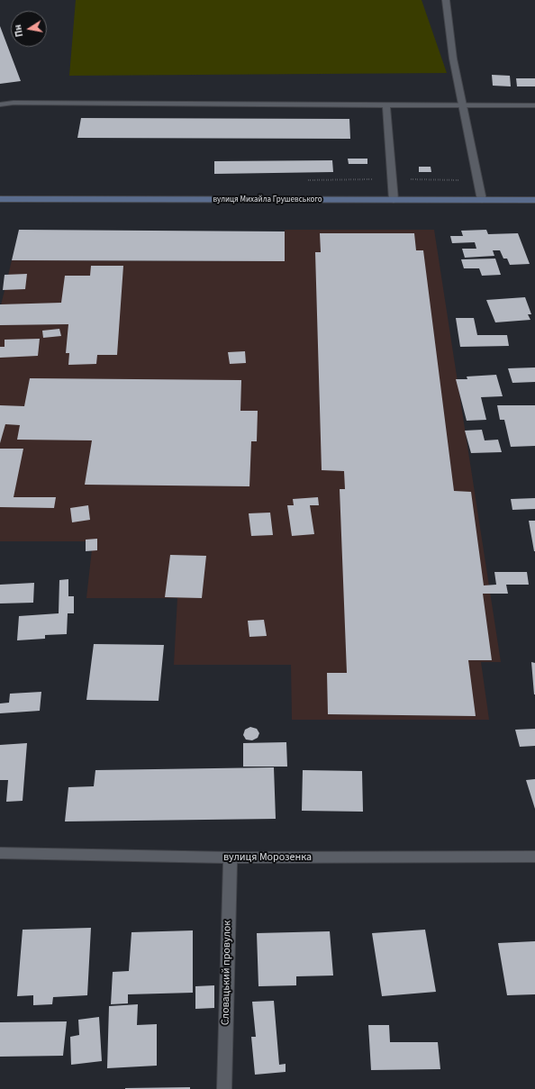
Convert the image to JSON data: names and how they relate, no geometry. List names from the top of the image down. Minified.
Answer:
{"streets":{"main road":["вулиця Михайла Грушевського"],"street":["вулиця Морозенка","Словацький провулок"]},"crossings":[["вулиця Морозенка","Словацький провулок"]],"north":"left"}
